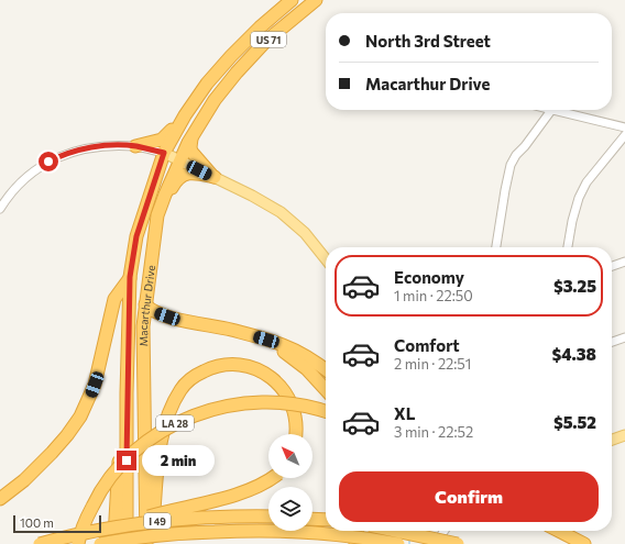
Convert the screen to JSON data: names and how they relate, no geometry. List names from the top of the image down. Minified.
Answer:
{"streets":{"highway":["US 71","Macarthur Drive","LA 28","I 49"]},"crossings":[["US 71","Macarthur Drive"],["Macarthur Drive","I 49"]],"scale_bar":"100 m","north":"top left","page":{"banner":["North 3rd Street","Macarthur Drive"],"list":[{"name":"Economy","note":"1 min · 22:50","value":"$3.25"},{"name":"Comfort","note":"2 min · 22:51","value":"$4.38"},{"name":"XL","note":"3 min · 22:52","value":"$5.52"}],"bubble":"2 min","buttons":"Confirm","scale":"100 m"}}
